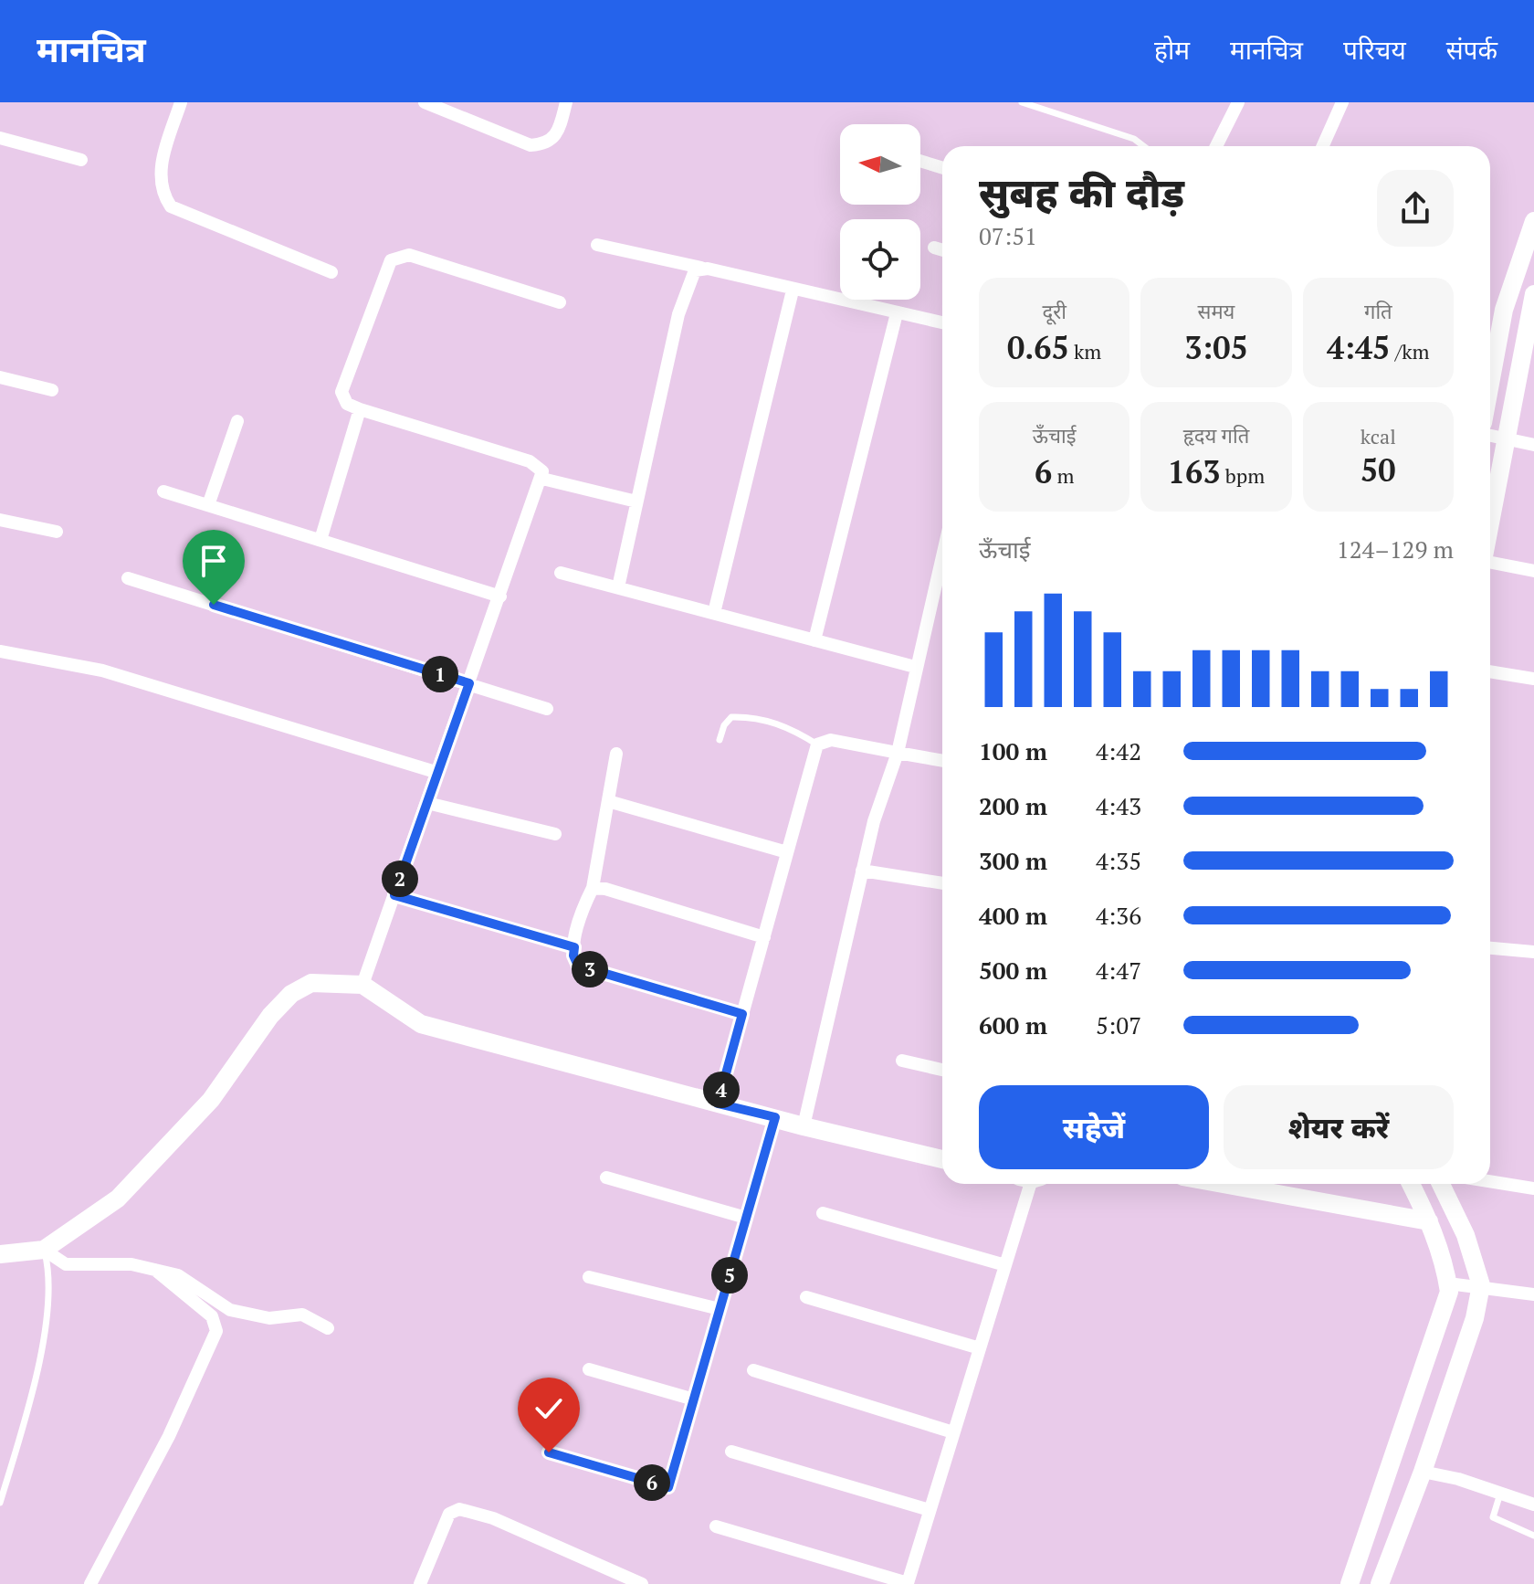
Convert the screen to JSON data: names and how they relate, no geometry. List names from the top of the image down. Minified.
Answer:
{"north":"left","page":{"header":"मानचित्र","nav":["होम","मानचित्र","परिचय","संपर्क"],"heading":["सुबह की दौड़","07:51"],"stats":[["दूरी","0.65 km"],["समय","3:05"],["गति","4:45 /km"],["ऊँचाई","6 m"],["हृदय गति","163 bpm"],["kcal","50"]],"chart":["ऊँचाई","124–129 m"],"pins":["1","2","3","4","5","6"],"list":[{"name":"100 m","note":"4:42"},{"name":"200 m","note":"4:43"},{"name":"300 m","note":"4:35"},{"name":"400 m","note":"4:36"},{"name":"500 m","note":"4:47"},{"name":"600 m","note":"5:07"}],"buttons":["सहेजें","शेयर करें"]}}
